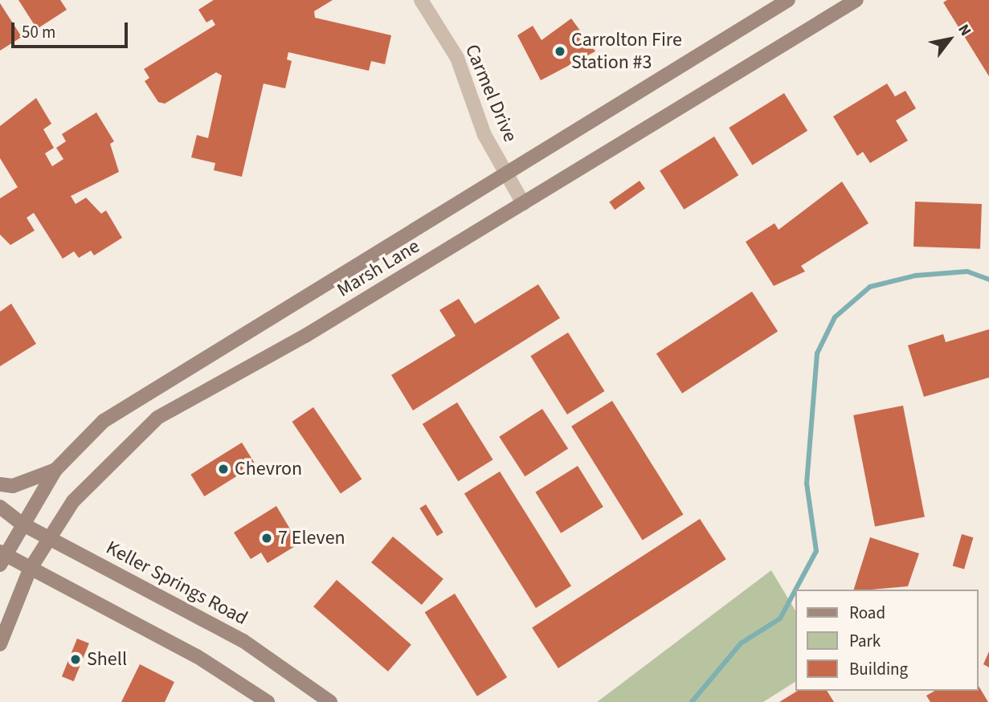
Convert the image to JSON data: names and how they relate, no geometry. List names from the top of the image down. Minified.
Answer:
{"streets":{"main road":["Marsh Lane","Keller Springs Road"],"street":["Carmel Drive"]},"crossings":[["Carmel Drive","Marsh Lane"],["Marsh Lane","Keller Springs Road"]],"places":["Carrolton Fire Station #3","Chevron","7 Eleven","Shell"],"legend":["Road","Park","Building"],"scale_bar":"50 m","north":"top right"}
